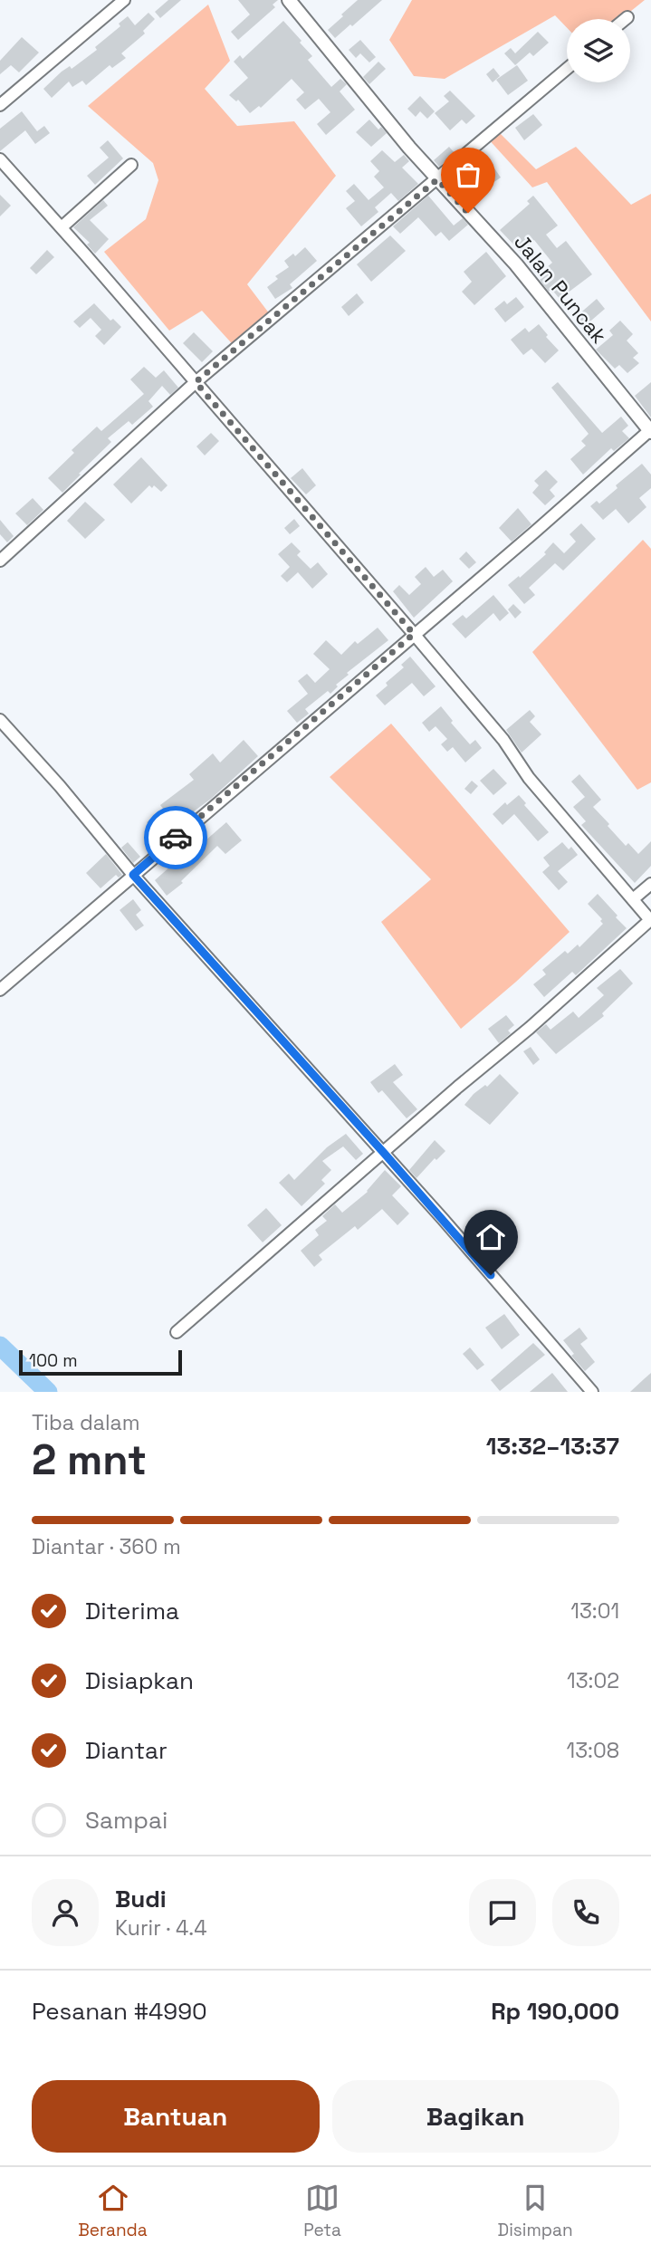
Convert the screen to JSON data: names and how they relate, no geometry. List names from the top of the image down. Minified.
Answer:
{"streets":{"street":["Jalan Puncak"]},"scale_bar":"100 m","page":{"scale":"100 m","heading":["2 mnt","Tiba dalam","13:32–13:37"],"panel":["Budi","Kurir · 4.4","Pesanan #4990","Rp 190,000"],"bar":"Diantar · 360 m","list":[["Diterima","13:01"],["Disiapkan","13:02"],["Diantar","13:08"],"Sampai"],"buttons":["Bantuan","Bagikan"],"tabs":["Beranda","Peta","Disimpan"]}}
